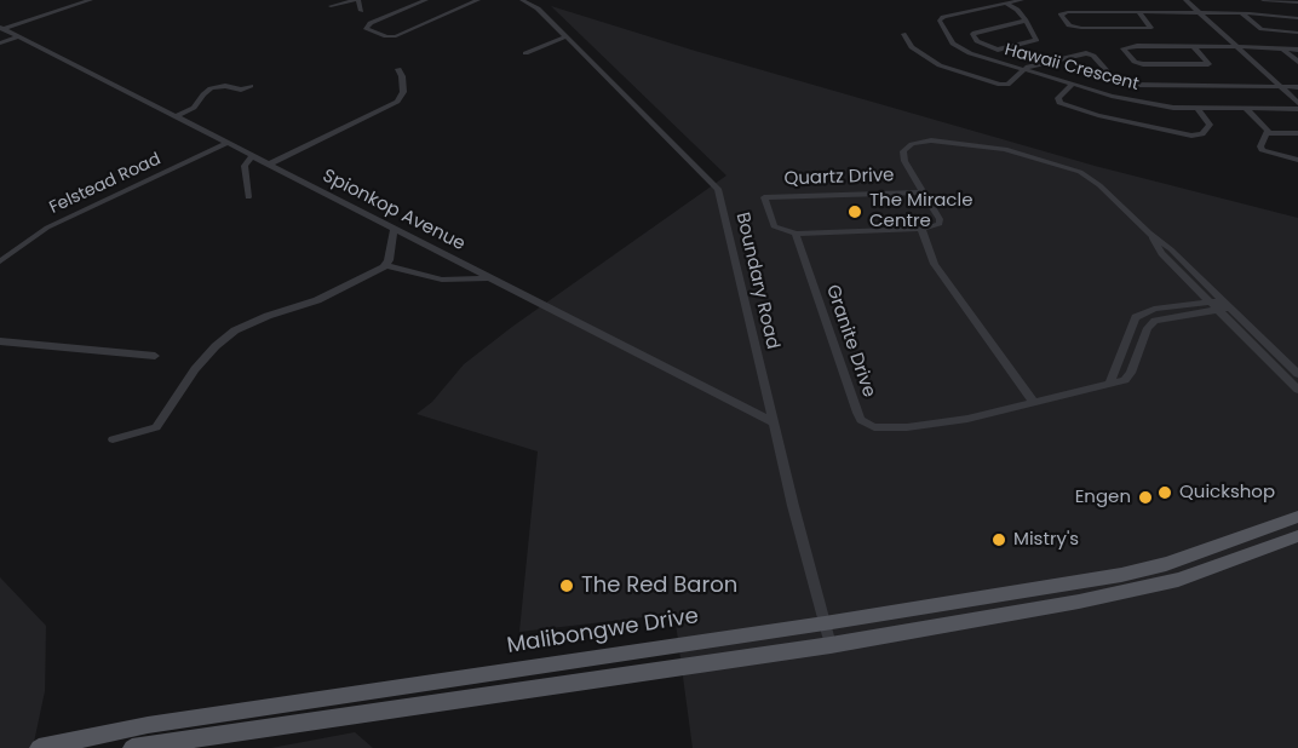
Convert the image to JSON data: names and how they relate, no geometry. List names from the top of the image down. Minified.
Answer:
{"streets":{"main road":["Malibongwe Drive"],"street":["Hawaii Crescent","Quartz Drive","Felstead Road","Spionkop Avenue","Boundary Road","Granite Drive"]},"crossings":[["Quartz Drive","Granite Drive"],["Felstead Road","Spionkop Avenue"],["Spionkop Avenue","Boundary Road"],["Boundary Road","Malibongwe Drive"]],"places":["The Miracle Centre","Quickshop","Engen","Mistry's","The Red Baron"]}
